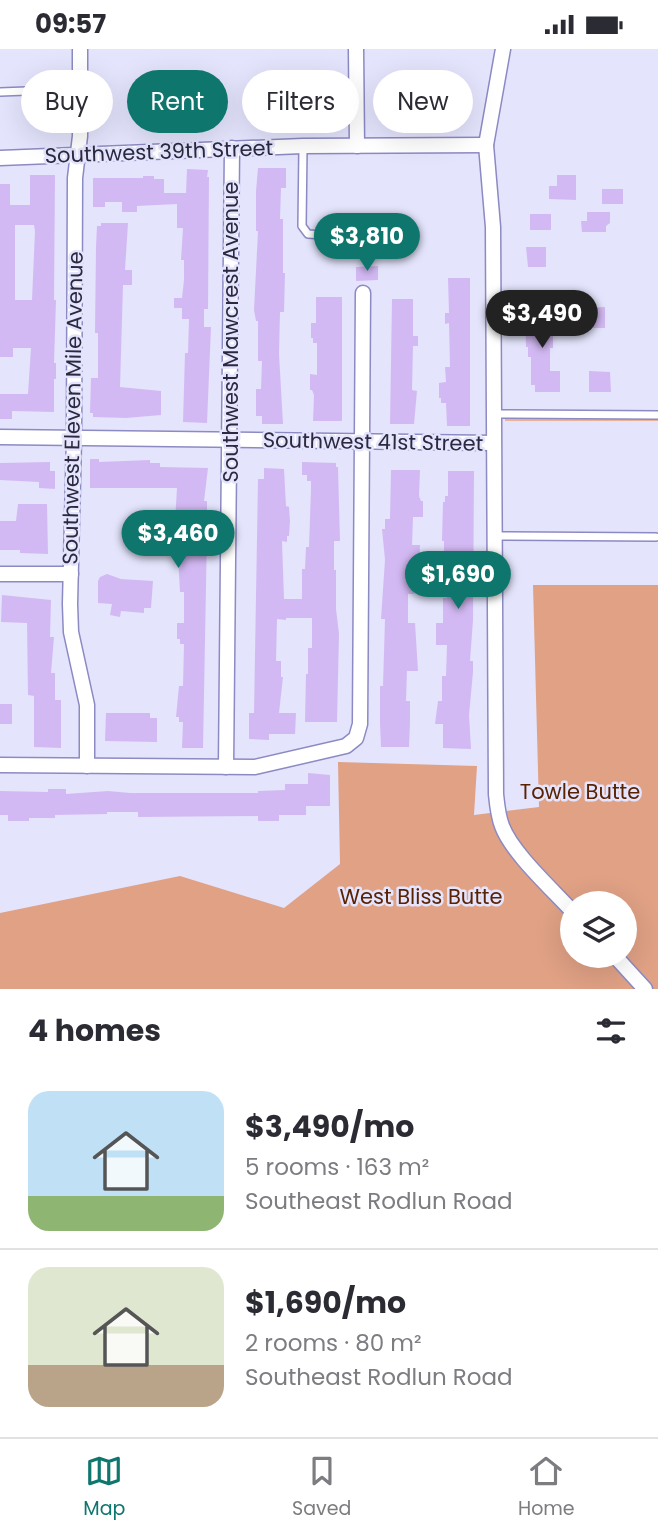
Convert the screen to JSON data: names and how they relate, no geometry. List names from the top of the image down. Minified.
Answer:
{"streets":{"street":["Southwest 39th Street","Southwest Mawcrest Avenue","Southwest Eleven Mile Avenue","Southwest 41st Street"]},"crossings":[["Southwest 39th Street","Southwest Mawcrest Avenue"],["Southwest 39th Street","Southwest Eleven Mile Avenue"],["Southwest Mawcrest Avenue","Southwest 41st Street"],["Southwest Eleven Mile Avenue","Southwest 41st Street"]],"parks":["Towle Butte","West Bliss Butte"],"page":{"status":"09:57","chip":["Buy","Rent","Filters","New"],"price":["$3,810","$3,490","$3,460","$1,690"],"heading":"4 homes","list":[{"name":"$3,490/mo","note":"5 rooms · 163 m² · Southeast Rodlun Road"},{"name":"$1,690/mo","note":"2 rooms · 80 m² · Southeast Rodlun Road"}],"tabs":["Map","Saved","Home"]}}
